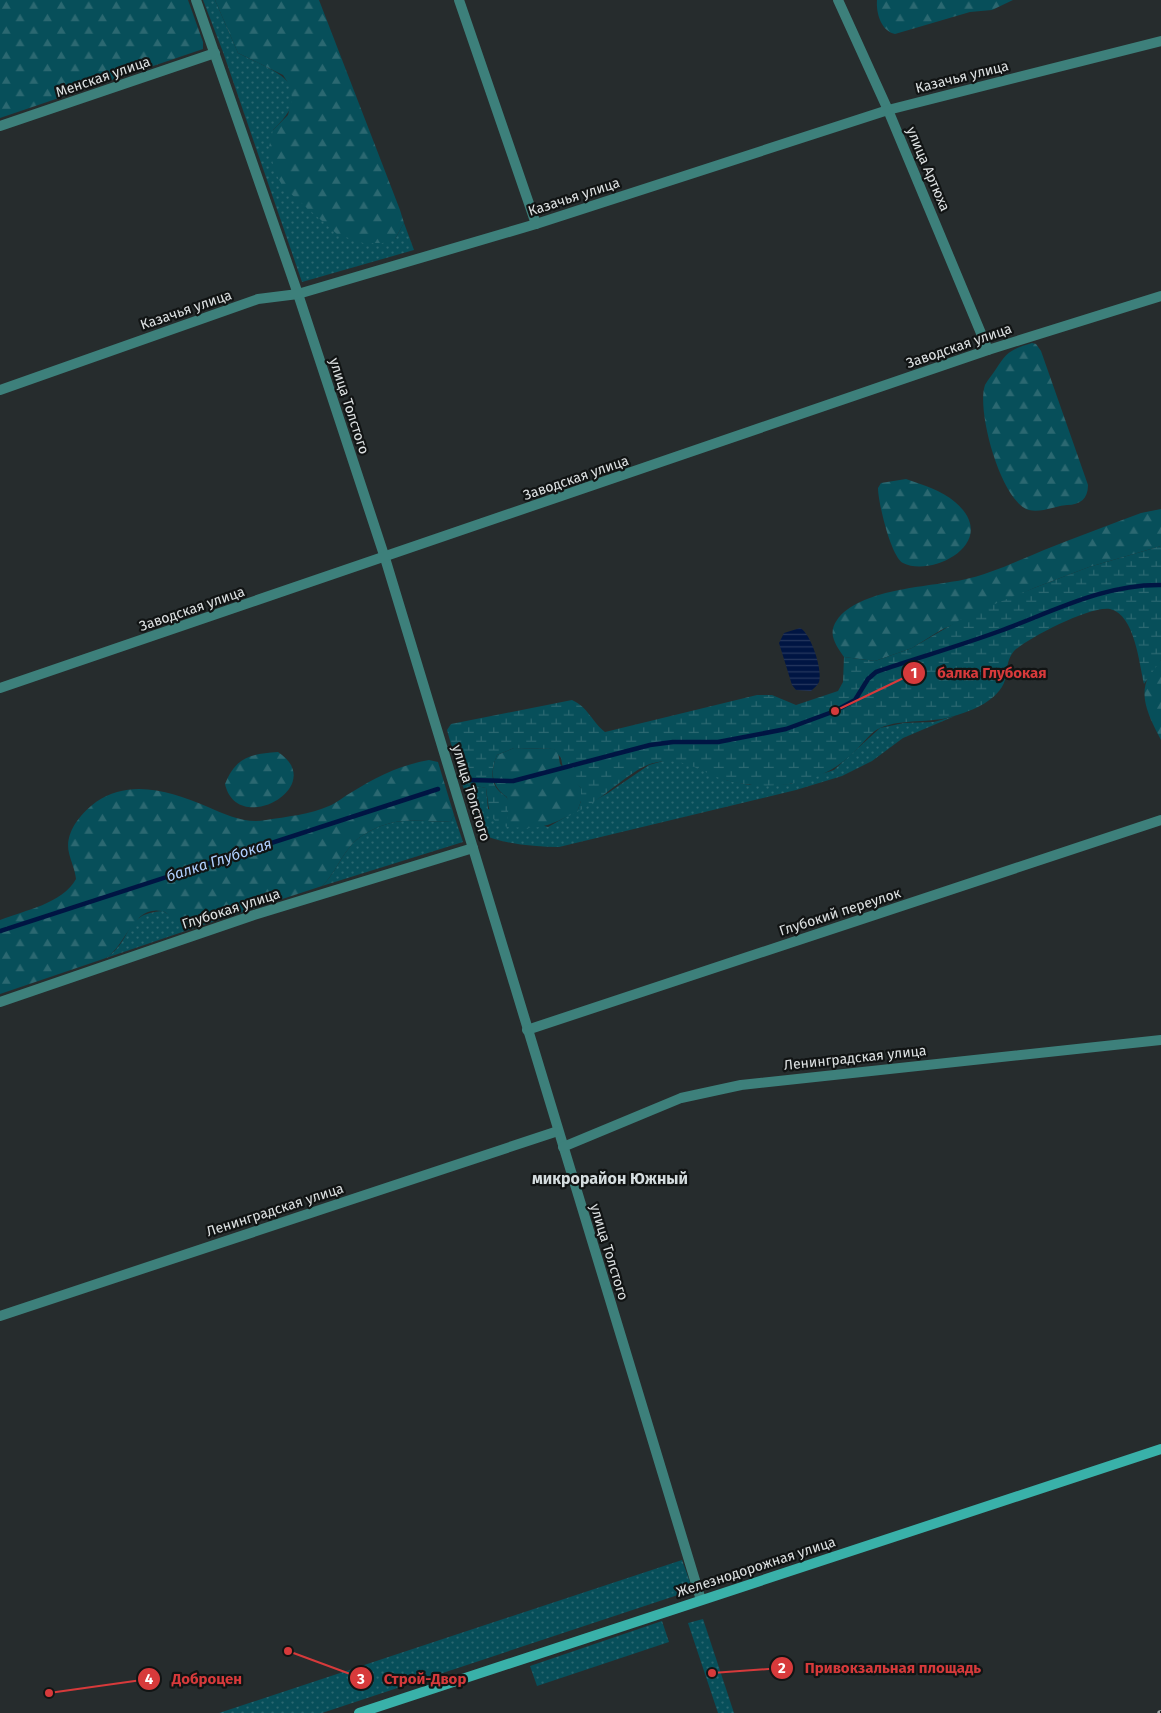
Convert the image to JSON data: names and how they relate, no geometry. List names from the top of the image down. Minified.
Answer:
{"streets":{"main road":["Железнодорожная улица"],"street":["Менская улица","Казачья улица","улица Артюха","Заводская улица","улица Толстого","Глубокая улица","Глубокий переулок","Ленинградская улица"]},"crossings":[["Менская улица","улица Толстого"],["Казачья улица","улица Артюха"],["Казачья улица","улица Толстого"],["улица Артюха","Заводская улица"],["Заводская улица","улица Толстого"],["улица Толстого","Глубокая улица"],["улица Толстого","Глубокий переулок"],["улица Толстого","Ленинградская улица"],["улица Толстого","Железнодорожная улица"]],"districts":["микрорайон Южный"],"water":["балка Глубокая"],"places":["балка Глубокая","Строй-Двор","Привокзальная площадь","Доброцен"]}
